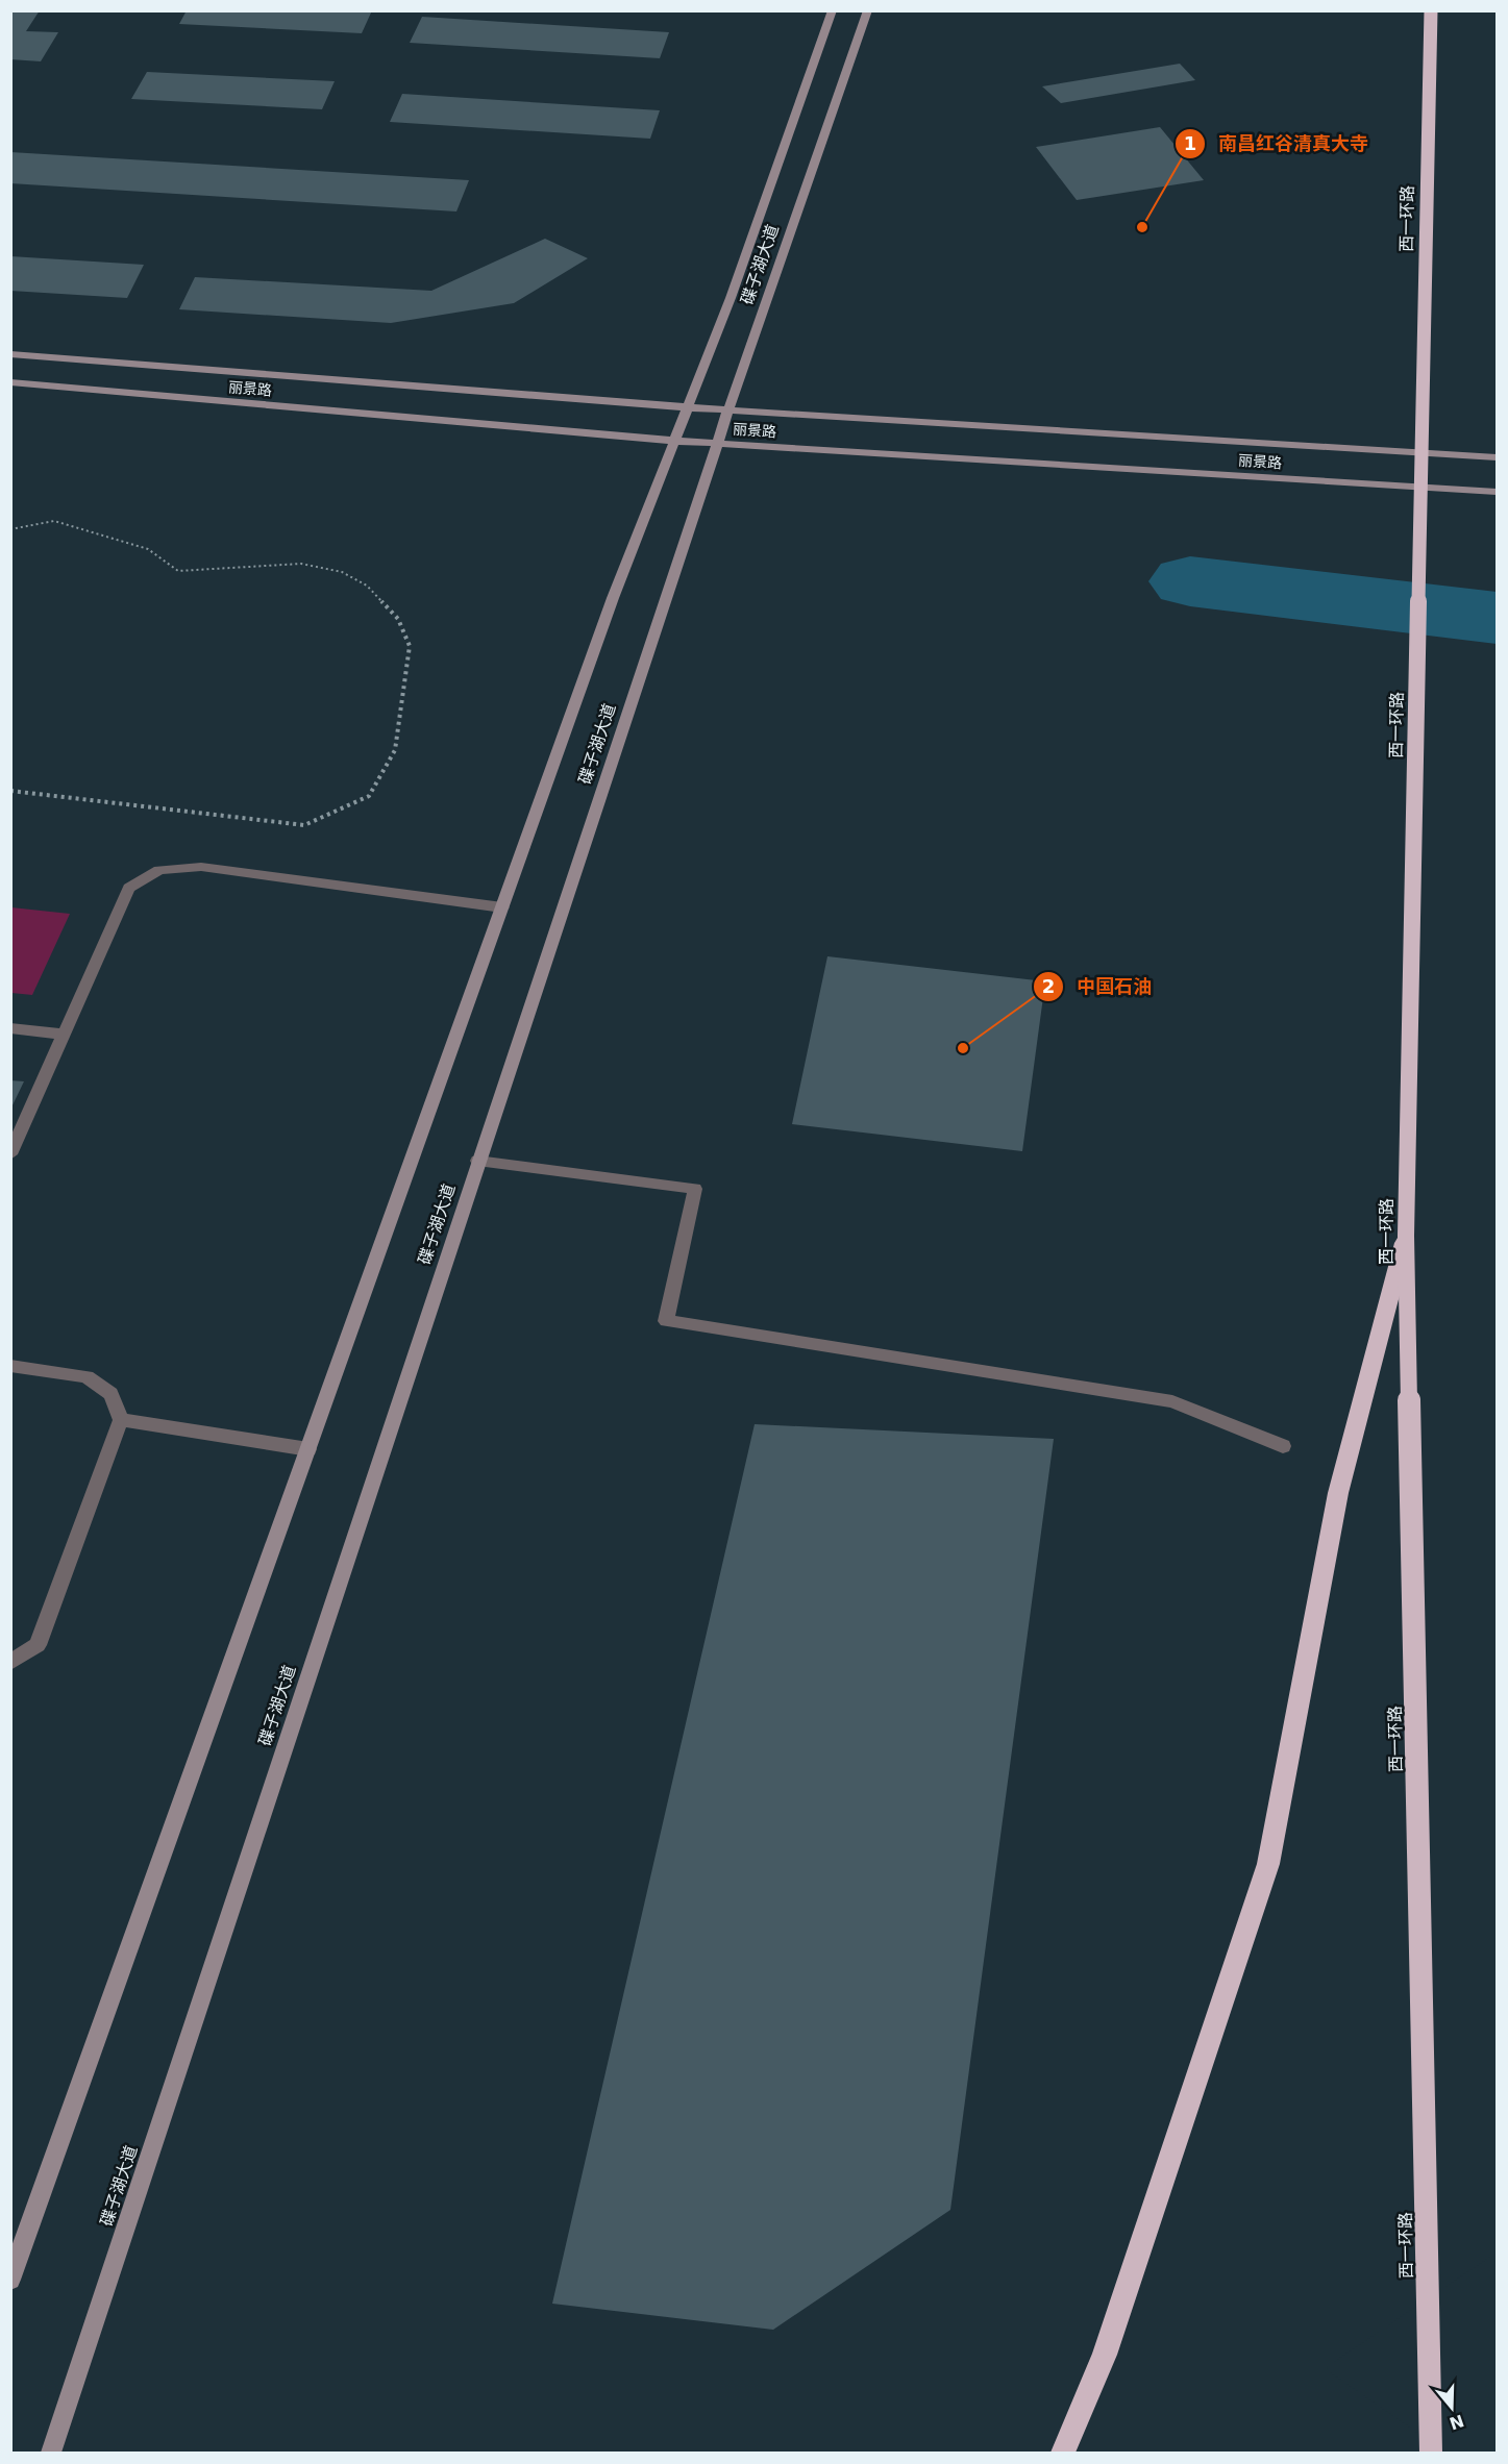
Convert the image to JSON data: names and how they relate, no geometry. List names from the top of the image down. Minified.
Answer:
{"streets":{"highway":["西一环路"],"main road":["碟子湖大道","丽景路"]},"crossings":[["碟子湖大道","丽景路"]],"places":["南昌红谷清真大寺","中国石油"],"north":"bottom"}
